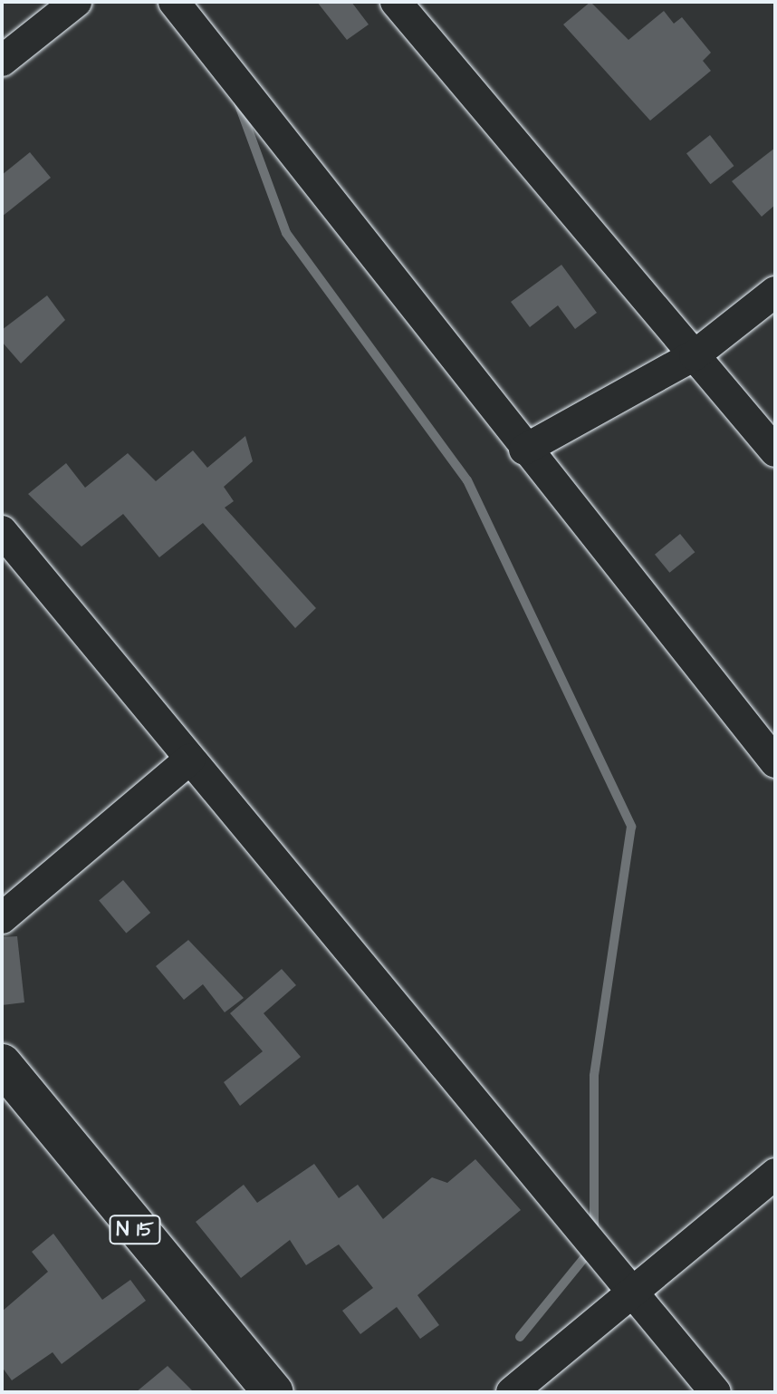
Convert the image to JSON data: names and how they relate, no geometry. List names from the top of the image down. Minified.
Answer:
{"streets":{"main road":["N 15"]}}
